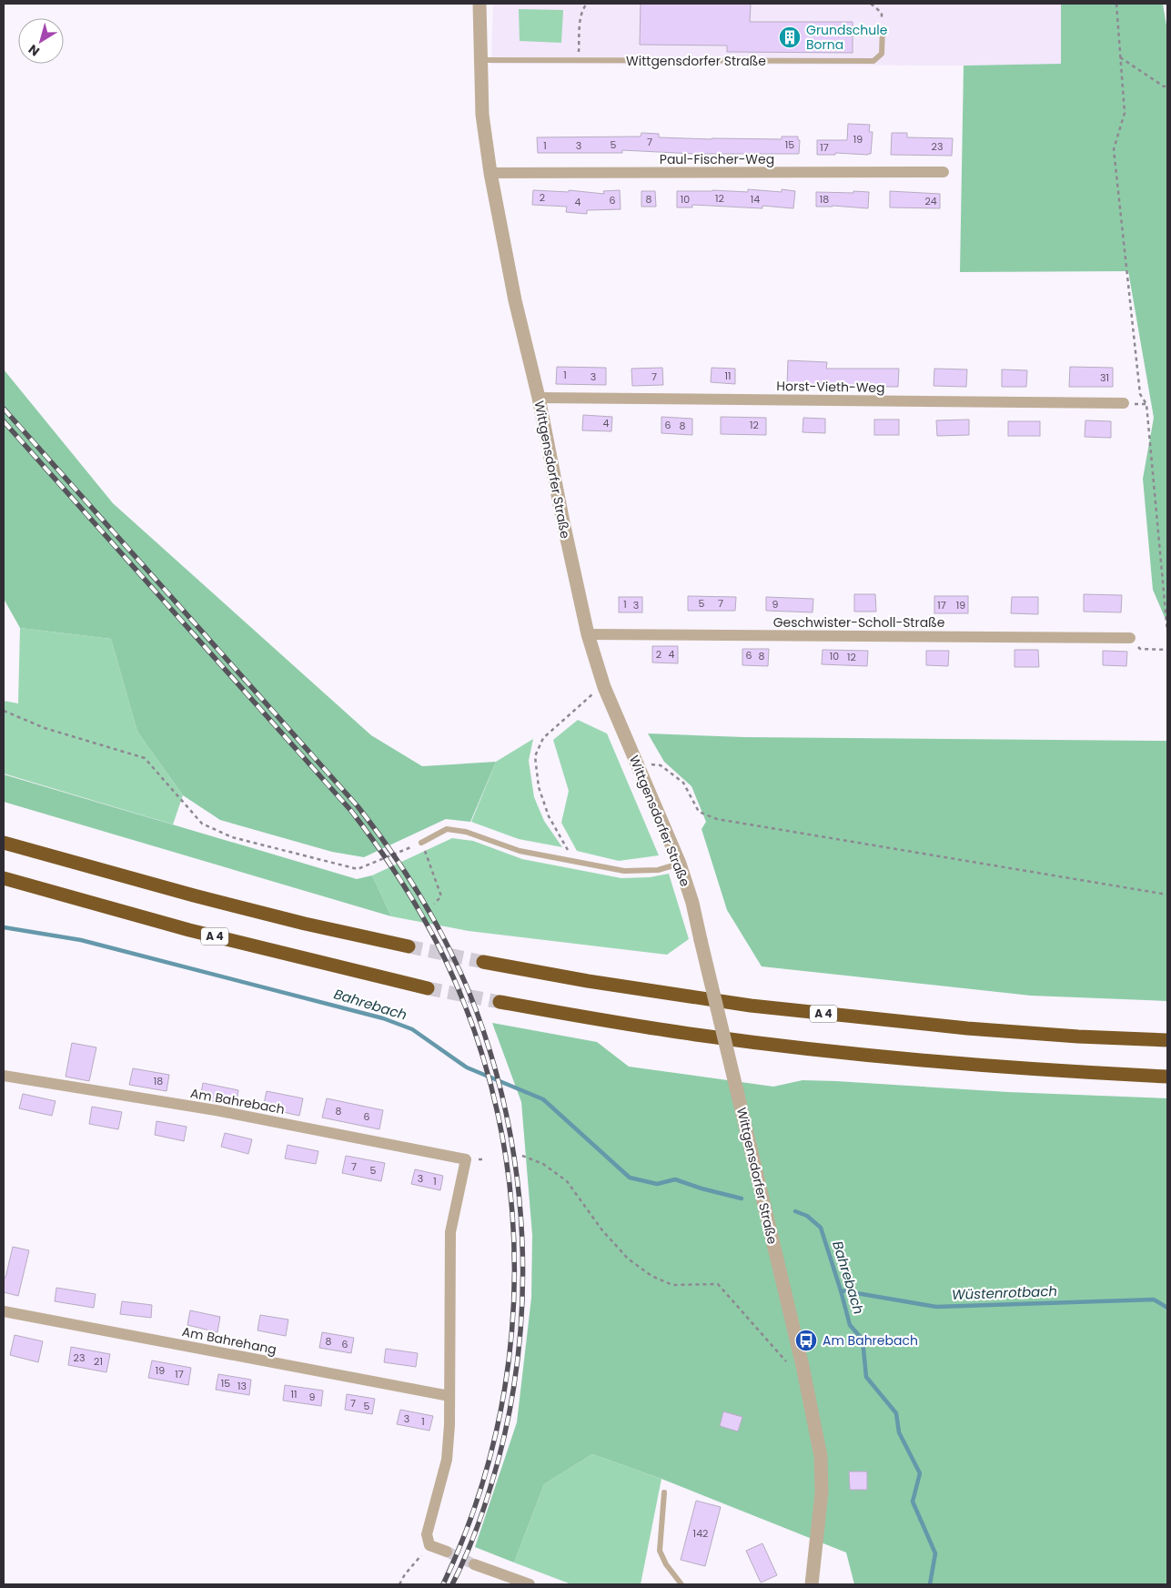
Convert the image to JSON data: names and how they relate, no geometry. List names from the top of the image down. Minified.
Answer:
{"streets":{"highway":["A 4"],"street":["Wittgensdorfer Straße","Paul-Fischer-Weg","Horst-Vieth-Weg","Geschwister-Scholl-Straße","Am Bahrebach","Am Bahrehang"]},"crossings":[["Wittgensdorfer Straße","Paul-Fischer-Weg"],["Wittgensdorfer Straße","Horst-Vieth-Weg"],["Wittgensdorfer Straße","Geschwister-Scholl-Straße"],["Am Bahrebach","Am Bahrehang"]],"water":["Bahrebach","Wüstenrotbach"],"places":{"building":["Grundschule Borna"],"bus stop":["Am Bahrebach"]},"house_numbers":["19","7","5","15","1","3","23","17","2","12","8","10","14","18","6","24","4","1","11","3","7","31","4","6","12","8","5","7","1","9","3","17","19","2","4","6","8","10","12","18","8","6","7","5","3","1","8","6","23","21","19","17","15","13","11","9","7","5","3","1","142"],"north":"bottom left"}
